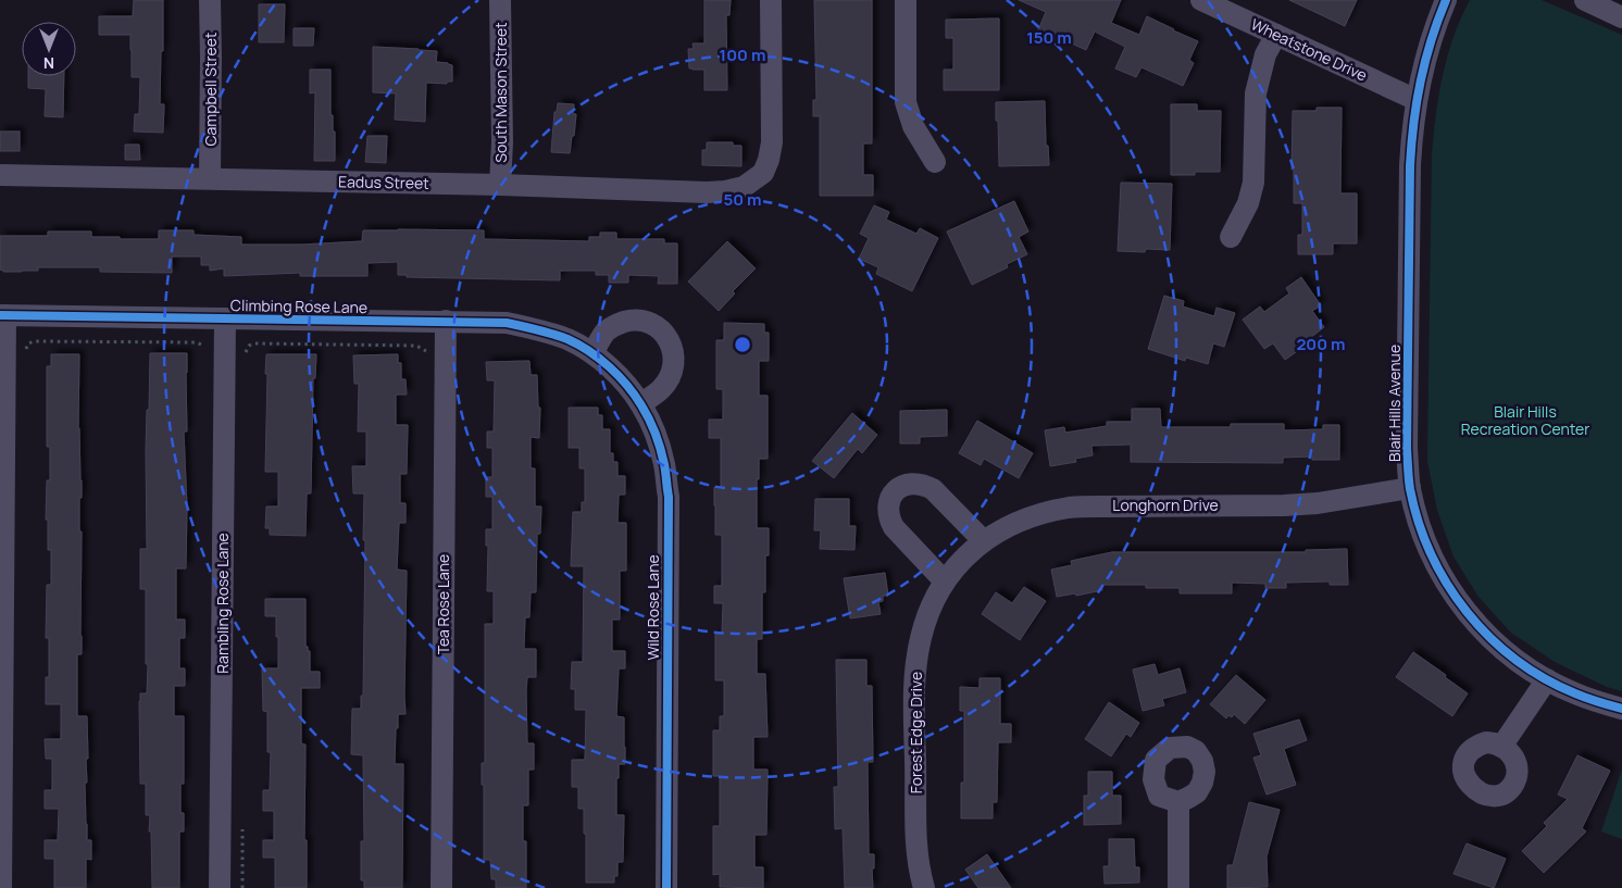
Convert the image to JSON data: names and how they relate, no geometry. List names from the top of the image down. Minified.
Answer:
{"streets":{"street":["Wheatstone Drive","Campbell Street","South Mason Street","Eadus Street","Climbing Rose Lane","Blair Hills Avenue","Longhorn Drive","Rambling Rose Lane","Tea Rose Lane","Wild Rose Lane","Forest Edge Drive"]},"crossings":[["Wheatstone Drive","Blair Hills Avenue"],["Campbell Street","Eadus Street"],["South Mason Street","Eadus Street"],["Climbing Rose Lane","Rambling Rose Lane"],["Climbing Rose Lane","Tea Rose Lane"],["Climbing Rose Lane","Wild Rose Lane"],["Blair Hills Avenue","Longhorn Drive"],["Longhorn Drive","Forest Edge Drive"]],"parks":["Blair Hills Recreation Center"],"north":"bottom","rings":["150 m","100 m","50 m","200 m"]}
